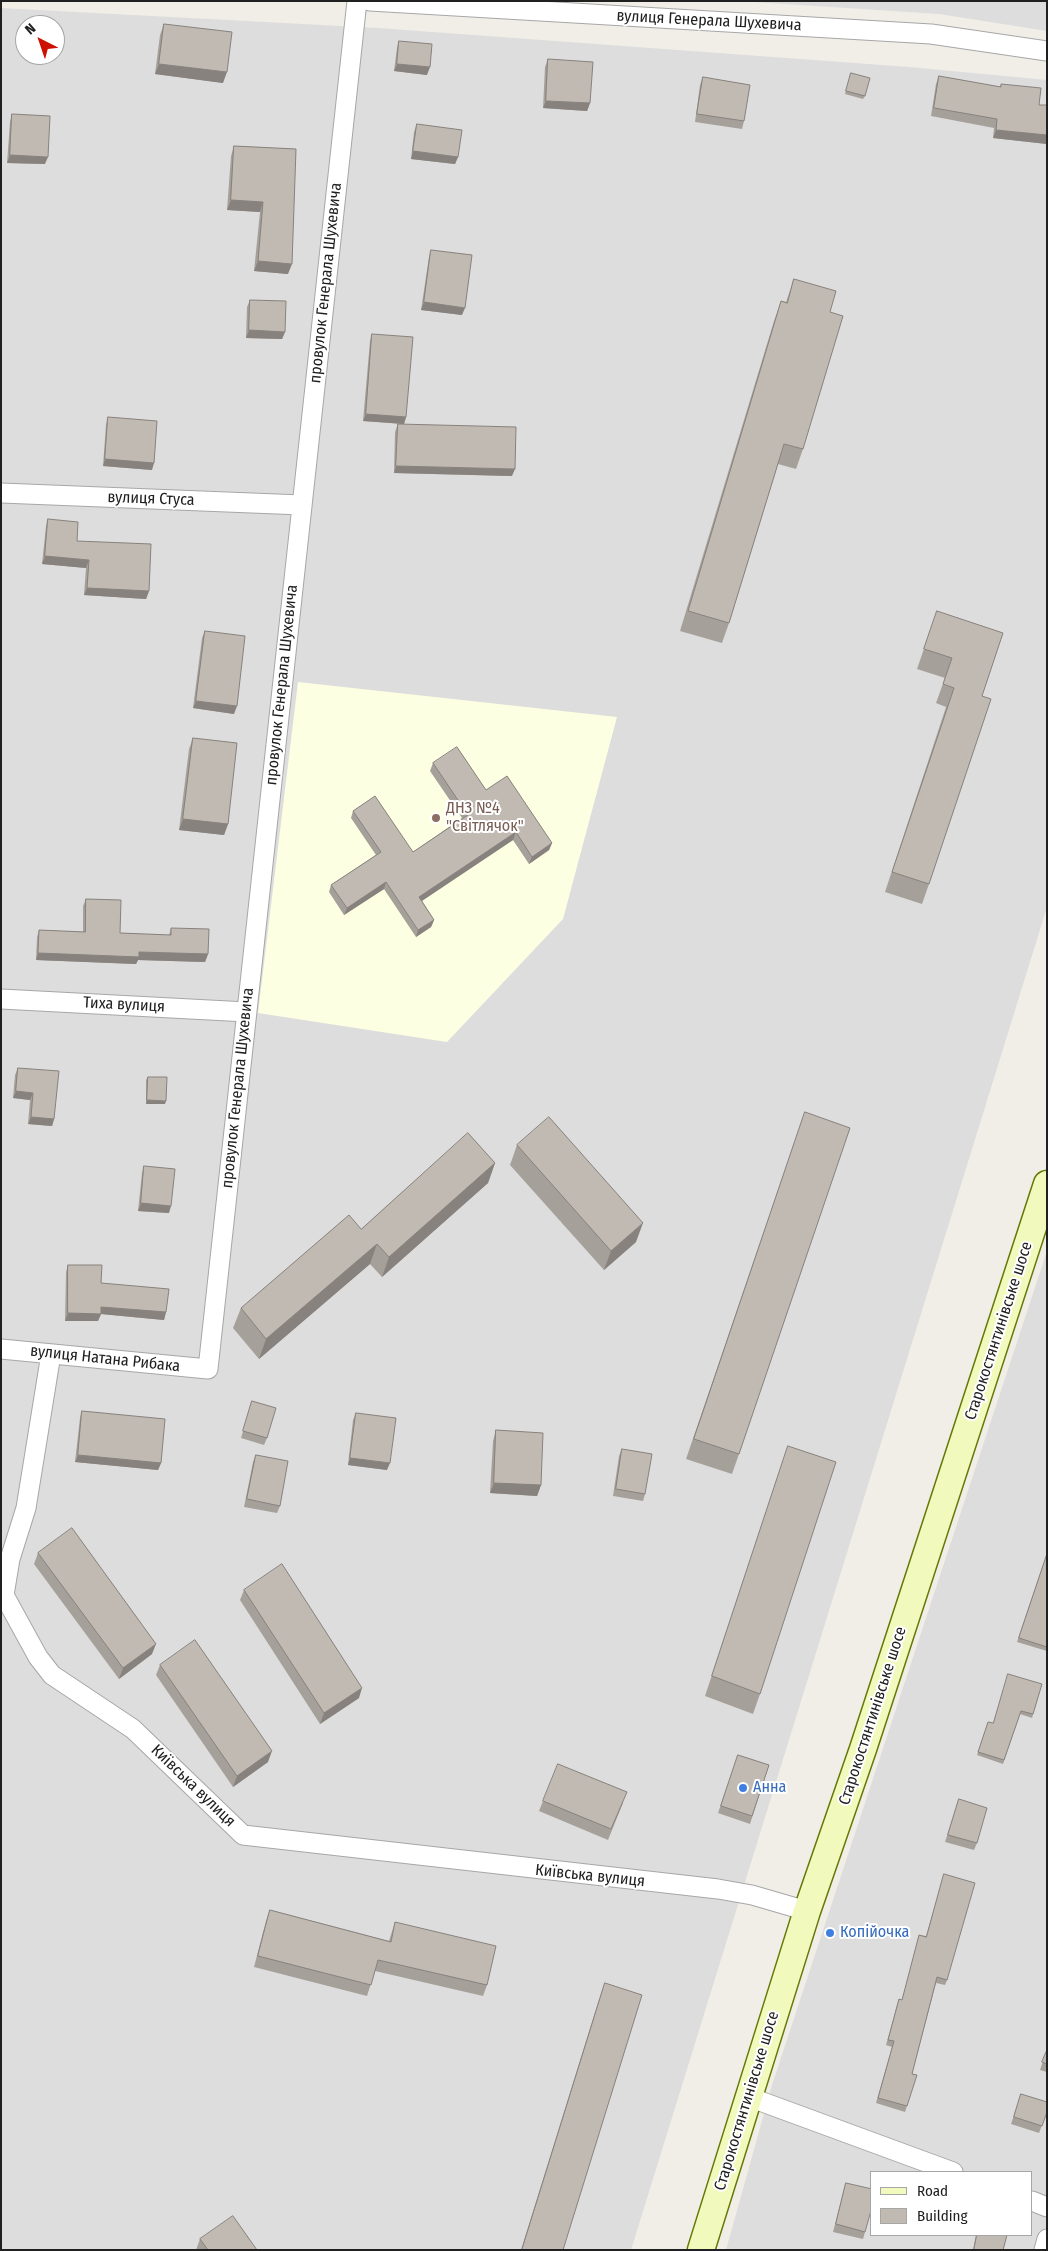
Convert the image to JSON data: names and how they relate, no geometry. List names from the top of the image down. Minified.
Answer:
{"streets":{"main road":["Старокостянтинівське шосе"],"street":["вулиця Генерала Шухевича","провулок Генерала Шухевича","вулиця Стуса","Тиха вулиця","вулиця Натана Рибака","Київська вулиця"]},"crossings":[["провулок Генерала Шухевича","вулиця Стуса"],["провулок Генерала Шухевича","Тиха вулиця"],["провулок Генерала Шухевича","вулиця Натана Рибака"],["Старокостянтинівське шосе","Київська вулиця"],["вулиця Натана Рибака","Київська вулиця"]],"places":["ДНЗ №4 \"Світлячок\"","Анна","Копійочка"],"legend":["Road","Building"],"north":"top left"}
